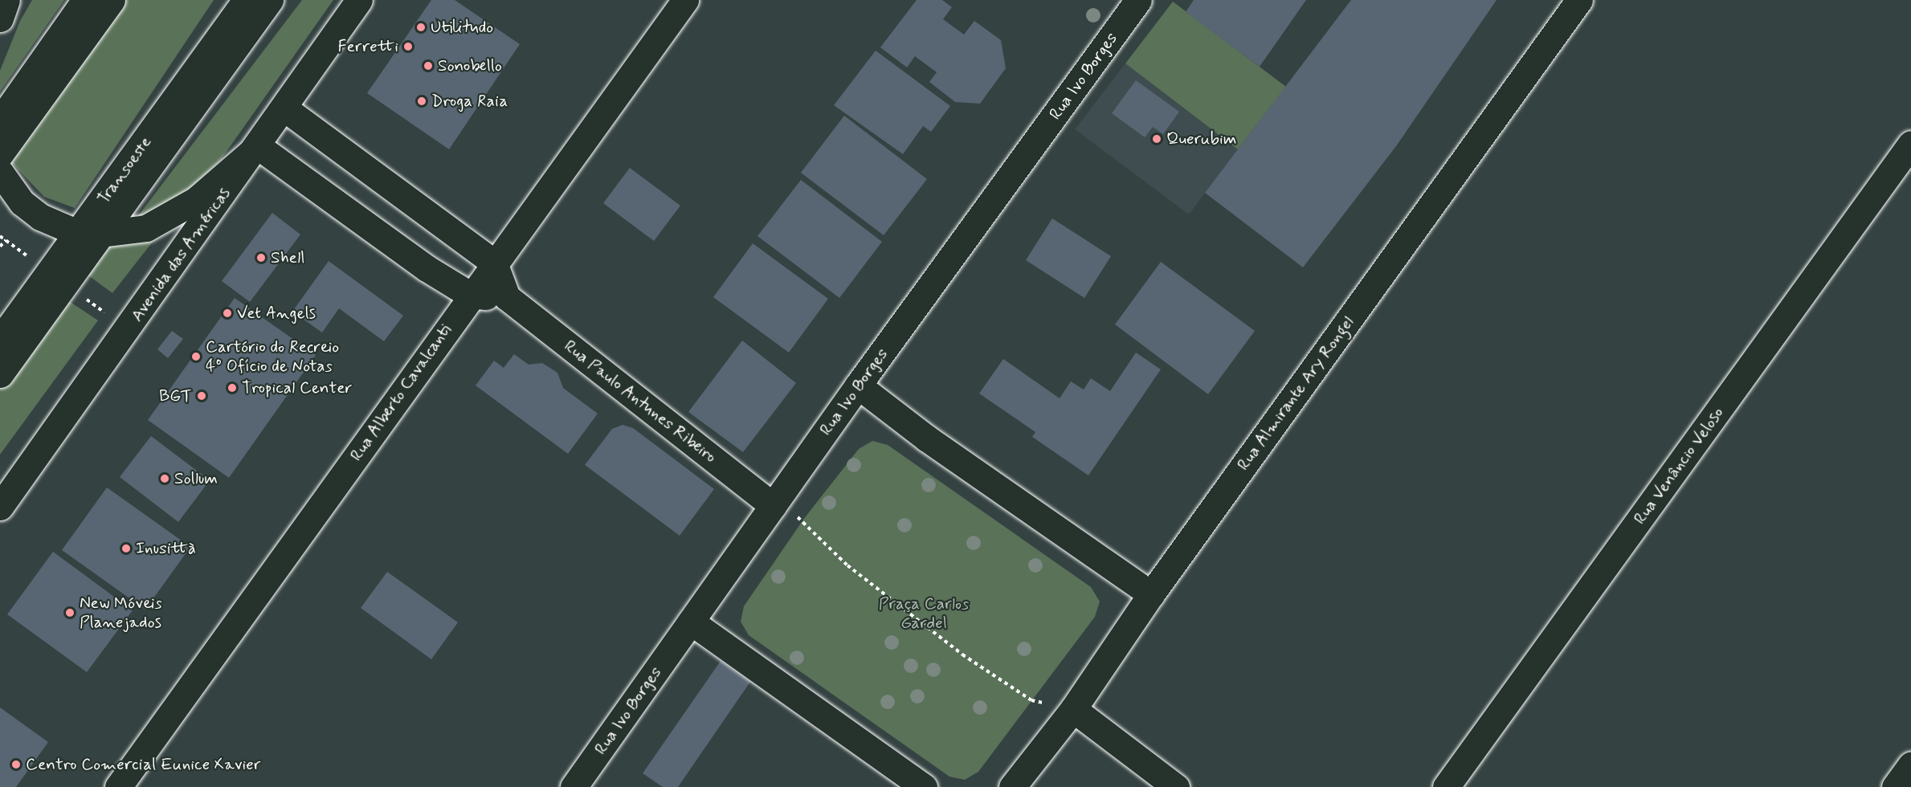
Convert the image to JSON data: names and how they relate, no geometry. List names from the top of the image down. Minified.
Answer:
{"streets":{"main road":["Rua Ivo Borges","Transoeste","Avenida das Américas","Rua Alberto Cavalcanti","Rua Almirante Ary Rongel","Rua Paulo Antunes Ribeiro","Rua Venâncio Veloso"]},"crossings":[["Rua Ivo Borges","Rua Paulo Antunes Ribeiro"]],"parks":["Praça Carlos Gardel"],"places":["Utilitudo","Ferretti","Sonobello","Droga Raia","Querubim","Shell","Vet Angels","Cartório do Recreio 4º Ofício de Notas","Tropical Center","BGT","Sollum","Inusittà","New Móveis Planejados","Centro Comercial Eunice Xavier"]}
